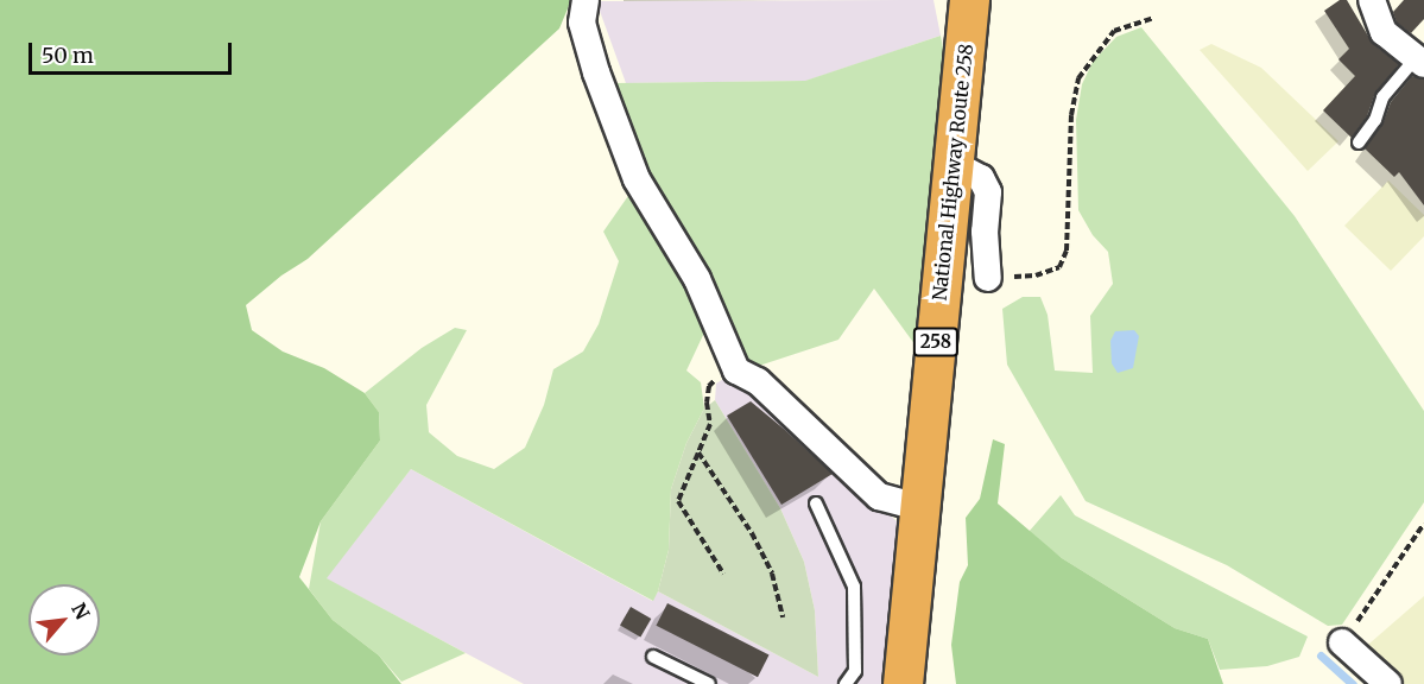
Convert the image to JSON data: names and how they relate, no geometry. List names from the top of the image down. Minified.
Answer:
{"streets":{"highway":["National Highway Route 258","258"]},"scale_bar":"50 m","north":"top right"}
